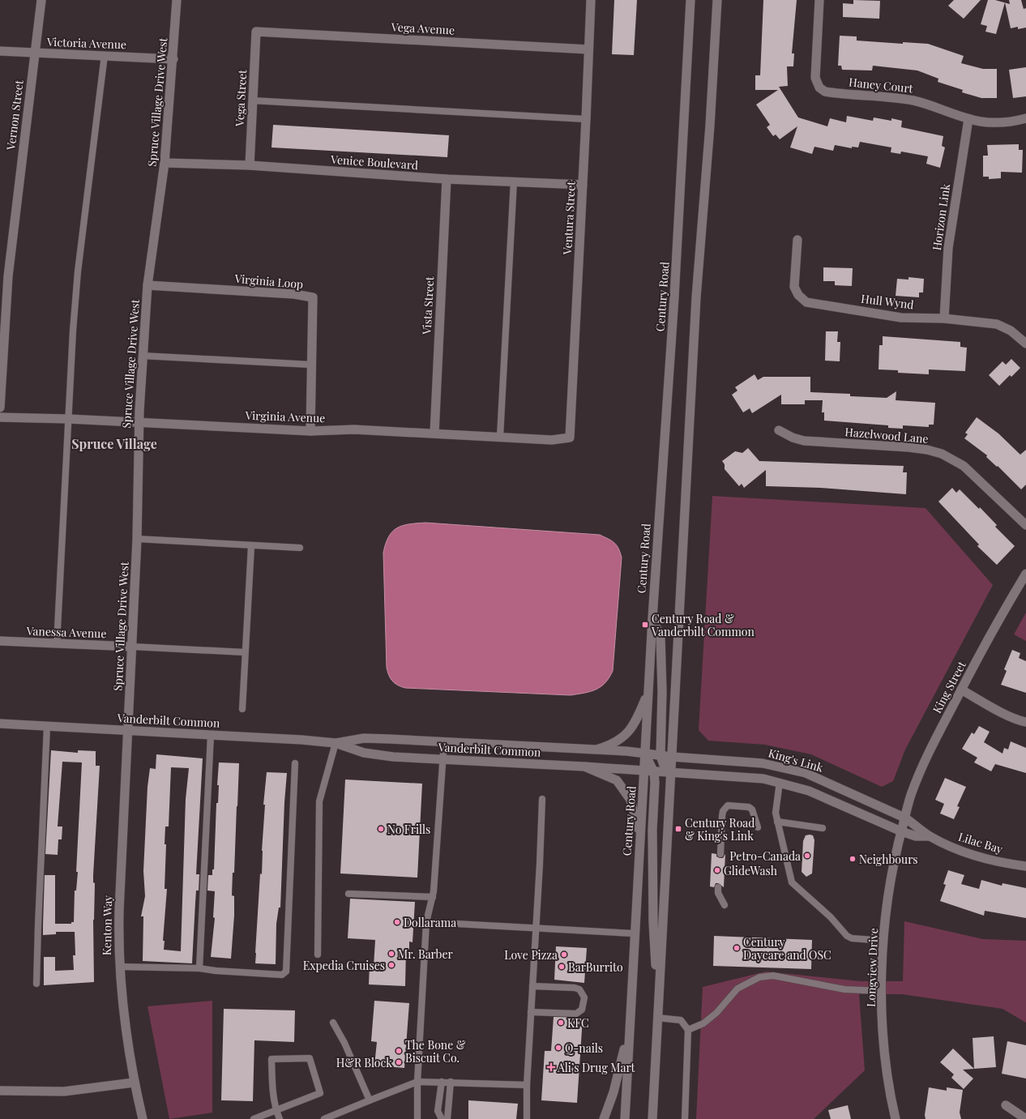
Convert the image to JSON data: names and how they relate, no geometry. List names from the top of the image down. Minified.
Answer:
{"streets":{"street":["Vega Avenue","Victoria Avenue","Haney Court","Vega Street","Spruce Village Drive West","Vernon Street","Venice Boulevard","Horizon Link","Ventura Street","Virginia Loop","Century Road","Hull Wynd","Vista Street","Virginia Avenue","Hazelwood Lane","Vanessa Avenue","King Street","Vanderbilt Common","King's Link","Lilac Bay","Kenton Way","Longview Drive"]},"crossings":[["Vega Avenue","Vega Street"],["Vega Avenue","Ventura Street"],["Victoria Avenue","Spruce Village Drive West"],["Victoria Avenue","Vernon Street"],["Haney Court","Horizon Link"],["Vega Street","Venice Boulevard"],["Spruce Village Drive West","Venice Boulevard"],["Spruce Village Drive West","Virginia Loop"],["Spruce Village Drive West","Virginia Avenue"],["Spruce Village Drive West","Vanessa Avenue"],["Spruce Village Drive West","Vanderbilt Common"],["Spruce Village Drive West","Kenton Way"],["Venice Boulevard","Ventura Street"],["Venice Boulevard","Vista Street"],["Horizon Link","Hull Wynd"],["Ventura Street","Virginia Avenue"],["Virginia Loop","Virginia Avenue"],["Century Road","Vanderbilt Common"],["Vista Street","Virginia Avenue"],["King Street","King's Link"],["King Street","Lilac Bay"],["King Street","Longview Drive"],["Vanderbilt Common","King's Link"],["Vanderbilt Common","Kenton Way"],["King's Link","Lilac Bay"],["King's Link","Longview Drive"],["Lilac Bay","Longview Drive"]],"districts":["Spruce Village"],"places":{"transit":["Century Road & Vanderbilt Common","Century Road & King's Link"],"other":["No Frills","Petro-Canada","Neighbours","GlideWash","Dollarama","Century Daycare and OSC","Mr. Barber","Love Pizza","Expedia Cruises","BarBurrito","KFC","Q-nails","The Bone & Biscuit Co.","H&R Block"],"health":["Ali’s Drug Mart"]}}
